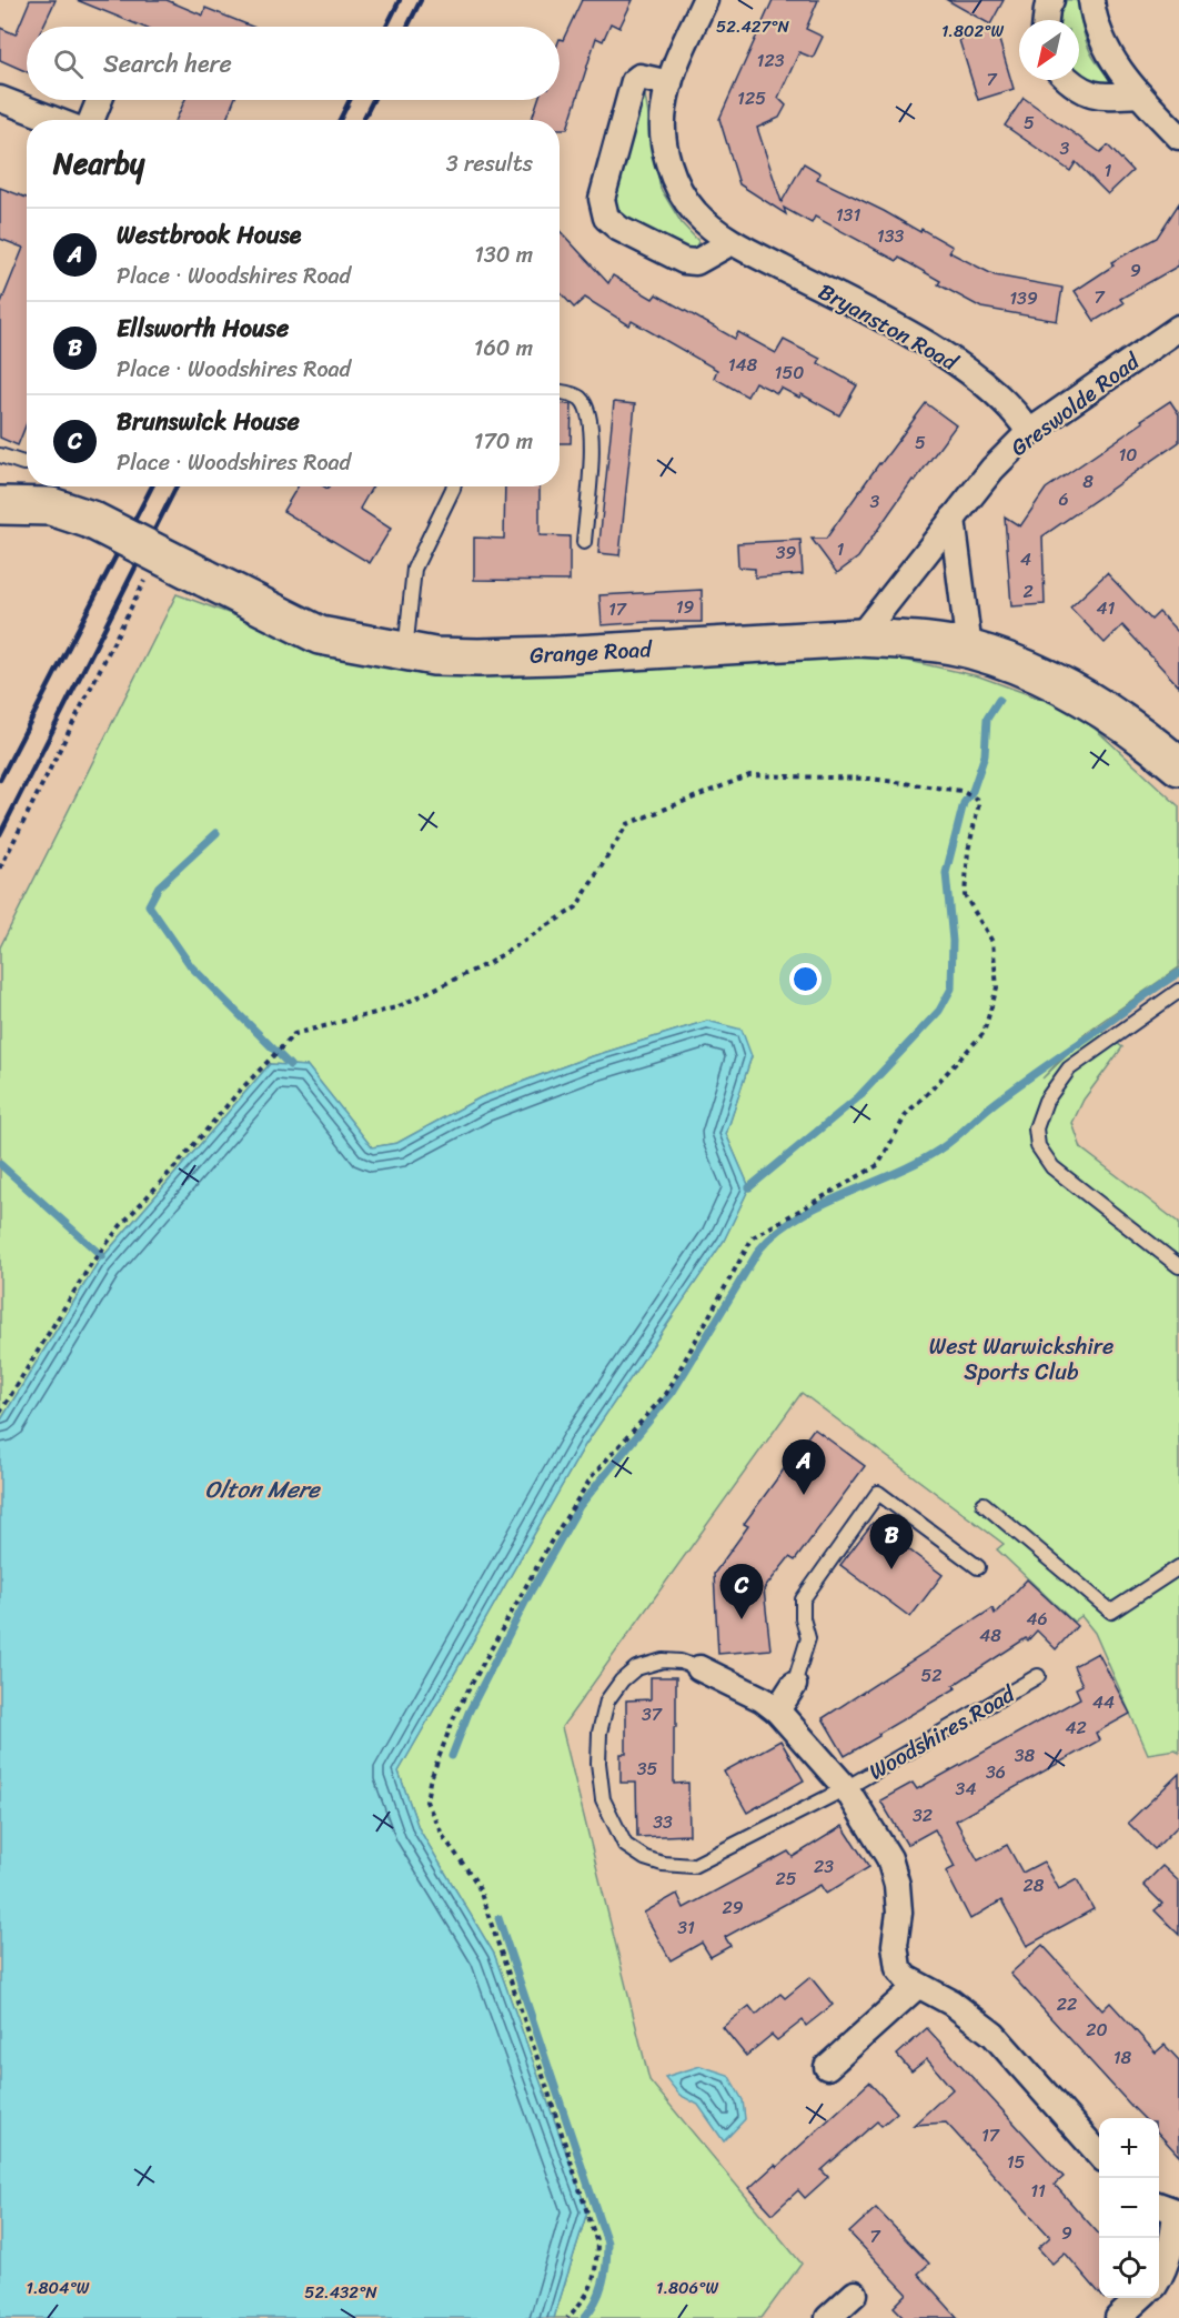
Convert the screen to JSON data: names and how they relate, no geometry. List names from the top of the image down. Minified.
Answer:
{"streets":{"street":["Bryanston Road","Greswolde Road","Grange Road","Woodshires Road"]},"crossings":[["Bryanston Road","Greswolde Road"],["Greswolde Road","Grange Road"]],"water":["Olton Mere"],"parks":["West Warwickshire Sports Club"],"house_numbers":["123","7","125","5","3","1","131","133","9","7","139","148","150","5","10","8","6","3","1","39","4","2","19","41","17","46","48","52","44","37","42","38","35","36","34","32","33","23","25","28","29","31","22","20","18","17","15","11","9","7"],"north":"bottom left","page":{"search":"Search here","heading":["Nearby","3 results"],"list":[{"mark":"A","name":"Westbrook House","note":"Place · Woodshires Road","value":"130 m"},{"mark":"B","name":"Ellsworth House","note":"Place · Woodshires Road","value":"160 m"},{"mark":"C","name":"Brunswick House","note":"Place · Woodshires Road","value":"170 m"}],"pins":["A","B","C"],"map_buttons":["+","−"]},"coordinates":["52.427°N","1.802°W","1.804°W","1.806°W","52.432°N"]}
